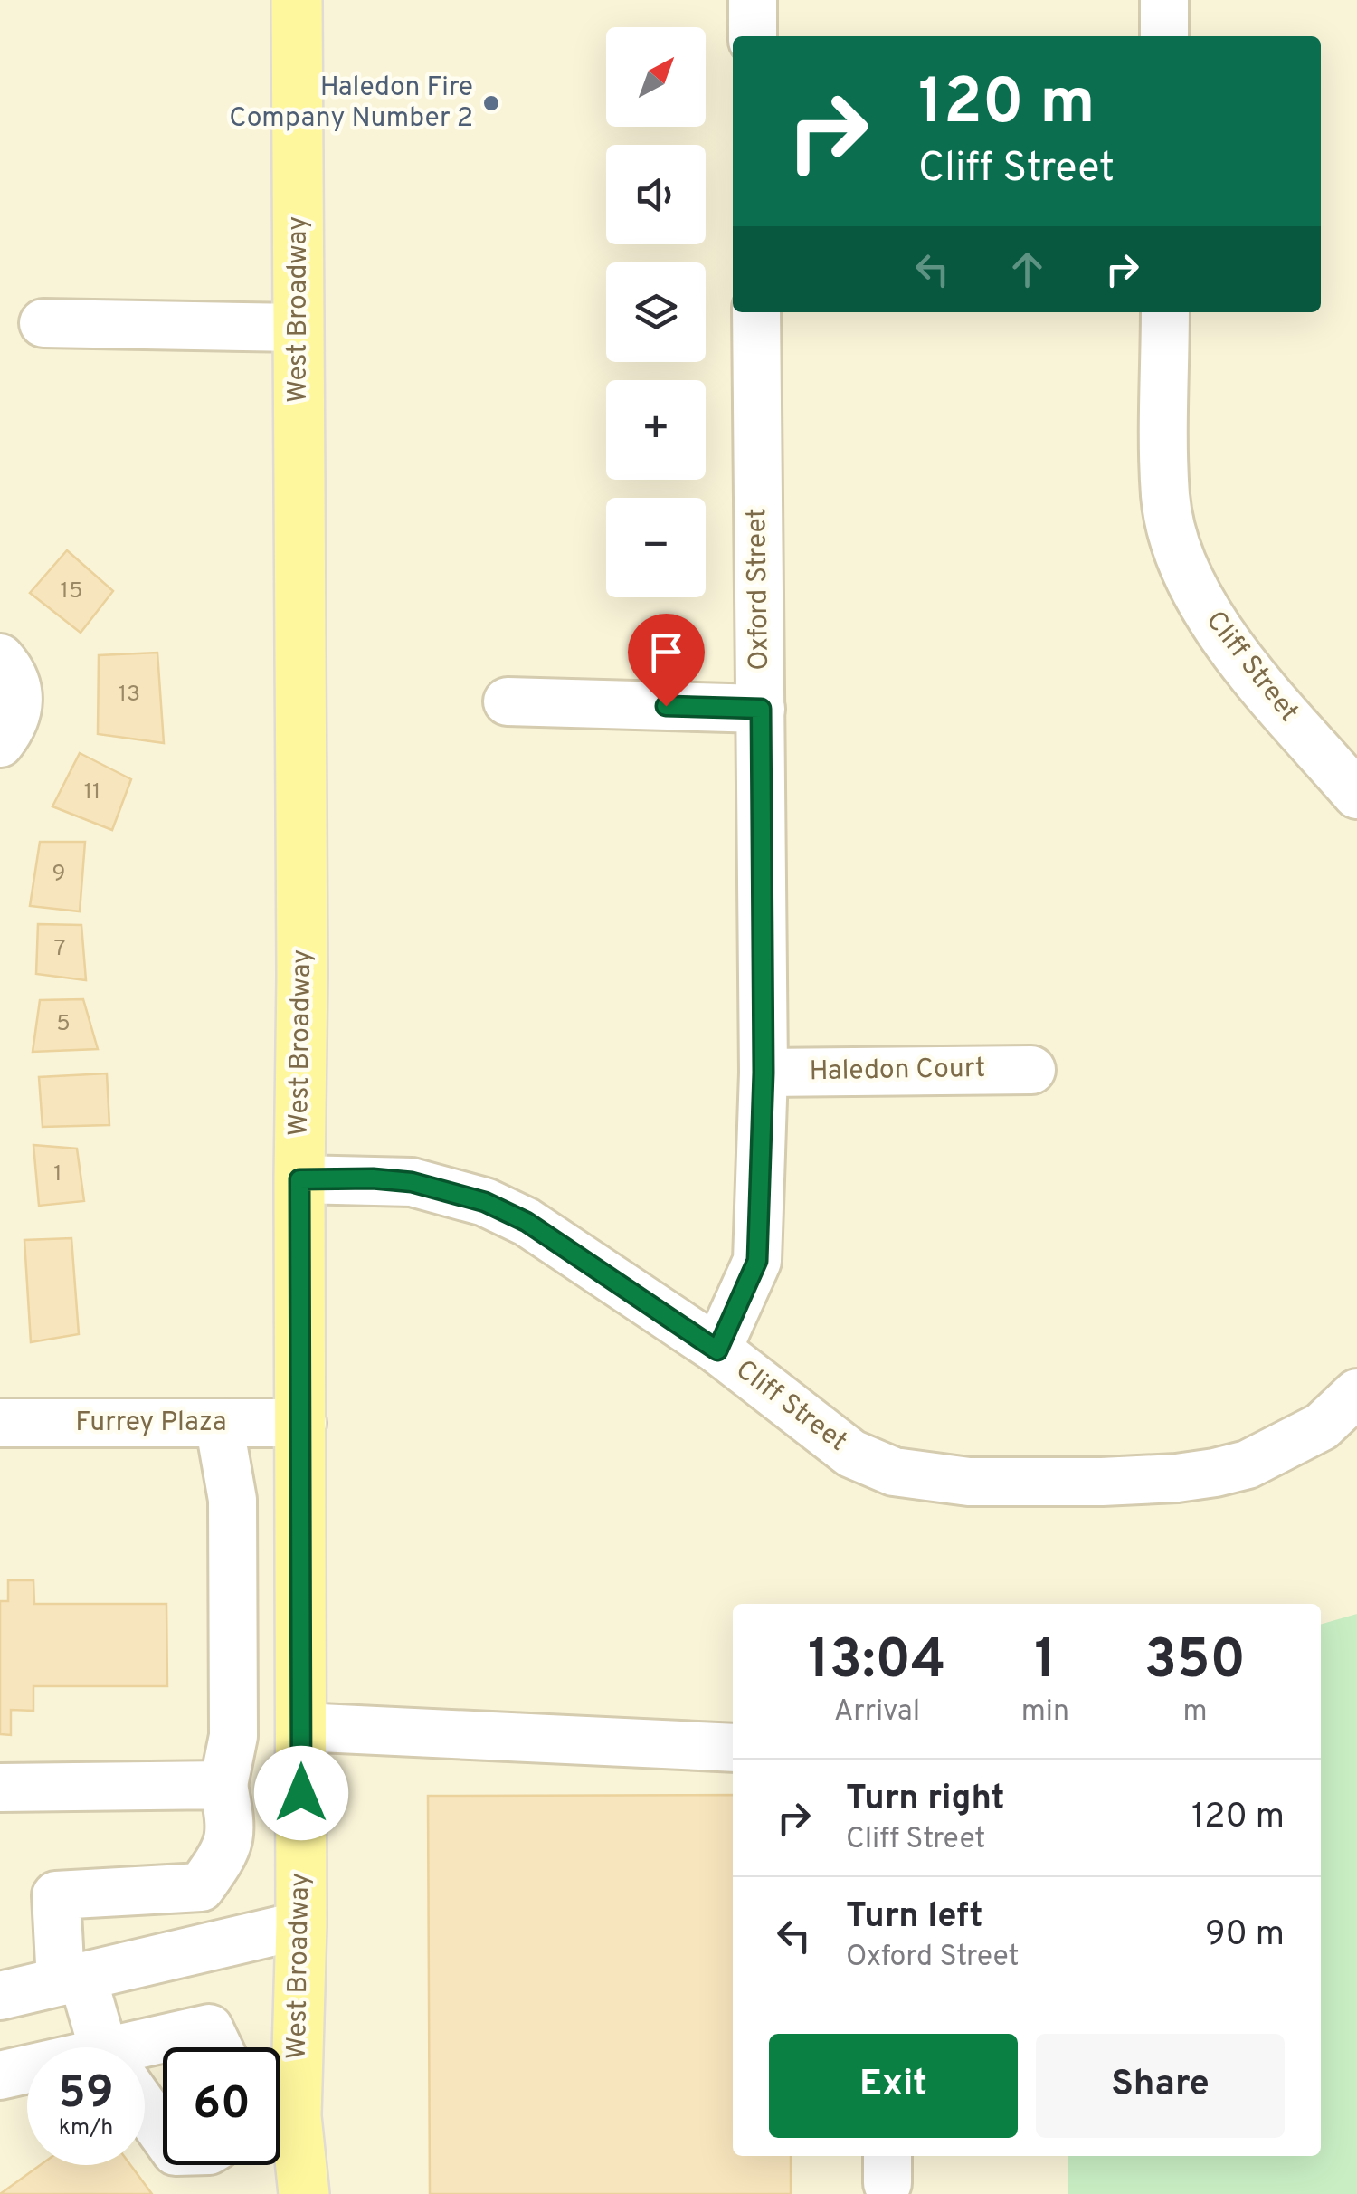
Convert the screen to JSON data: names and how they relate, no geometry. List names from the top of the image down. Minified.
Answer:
{"streets":{"main road":["West Broadway"],"street":["Oxford Street","Cliff Street","Haledon Court","Furrey Plaza"]},"crossings":[["West Broadway","Cliff Street"],["West Broadway","Furrey Plaza"],["Oxford Street","Cliff Street"],["Oxford Street","Haledon Court"]],"places":["Haledon Fire Company Number 2"],"house_numbers":["15","13","11","9","7","5","1"],"north":"top right","page":{"map_buttons":["+","−"],"turn":["120 m","Cliff Street"],"eta":["13:04","Arrival","1","min","350","m"],"list":[{"name":"Turn right","note":"Cliff Street","value":"120 m"},{"name":"Turn left","note":"Oxford Street","value":"90 m"}],"buttons":["Exit","Share"],"speed":"59 km/h","limit":"60"}}
